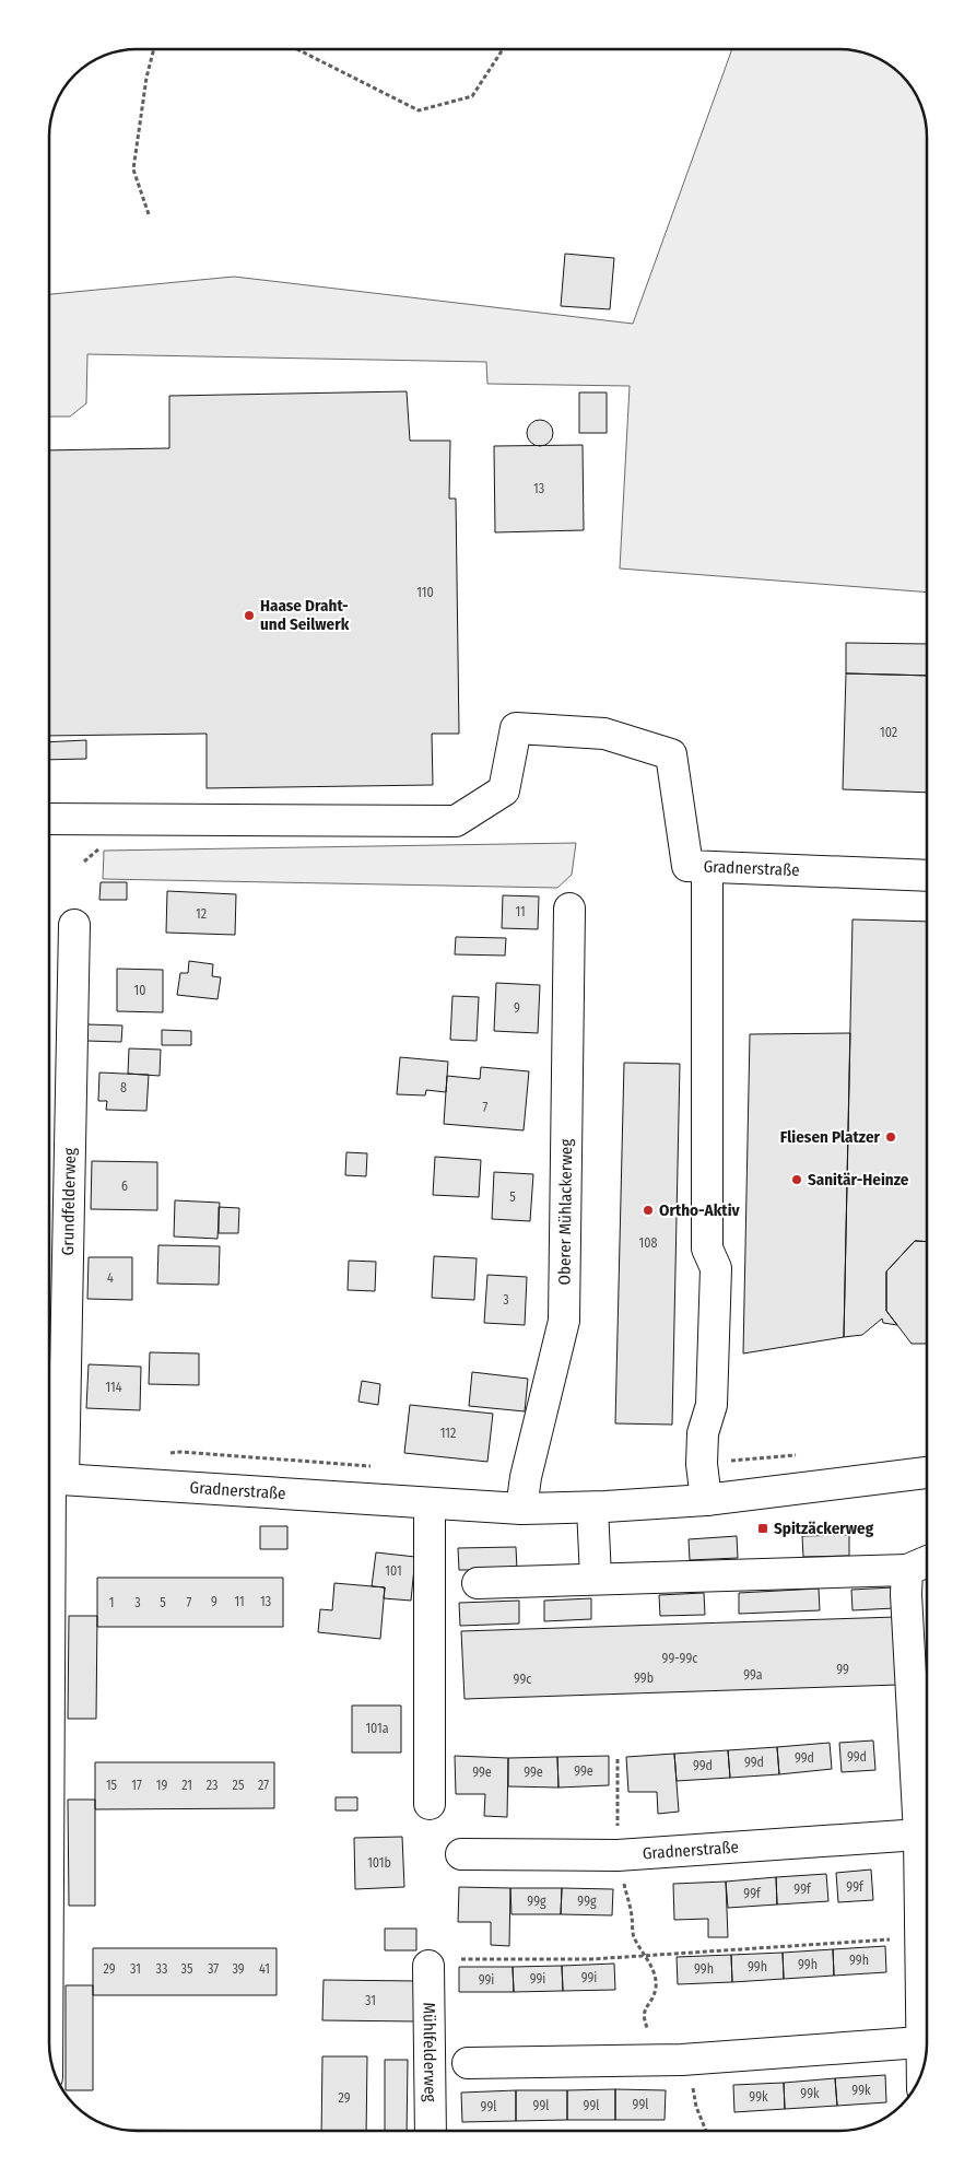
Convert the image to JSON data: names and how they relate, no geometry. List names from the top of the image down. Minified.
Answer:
{"streets":{"street":["Gradnerstraße","Grundfelderweg","Oberer Mühlackerweg","Mühlfelderweg"]},"crossings":[["Gradnerstraße","Grundfelderweg"],["Gradnerstraße","Oberer Mühlackerweg"]],"places":{"other":["Haase Draht- und Seilwerk","Fliesen Platzer","Sanitär-Heinze","Ortho-Aktiv"],"transit":["Spitzäckerweg"]},"house_numbers":["13","110","102","11","12","10","9","8","7","6","5","108","4","3","114","112","101","9","11","13","1","3","5","7","99-99c","99","99a","99b","99c","101a","99d","99d","99d","99d","99e","99e","99e","15","17","19","21","23","25","27","101b","99f","99f","99f","99g","99g","99h","99h","99h","29","31","33","35","37","39","41","99h","99i","99i","99i","31","99k","99k","99k","29","99l","99l","99l","99l"]}
